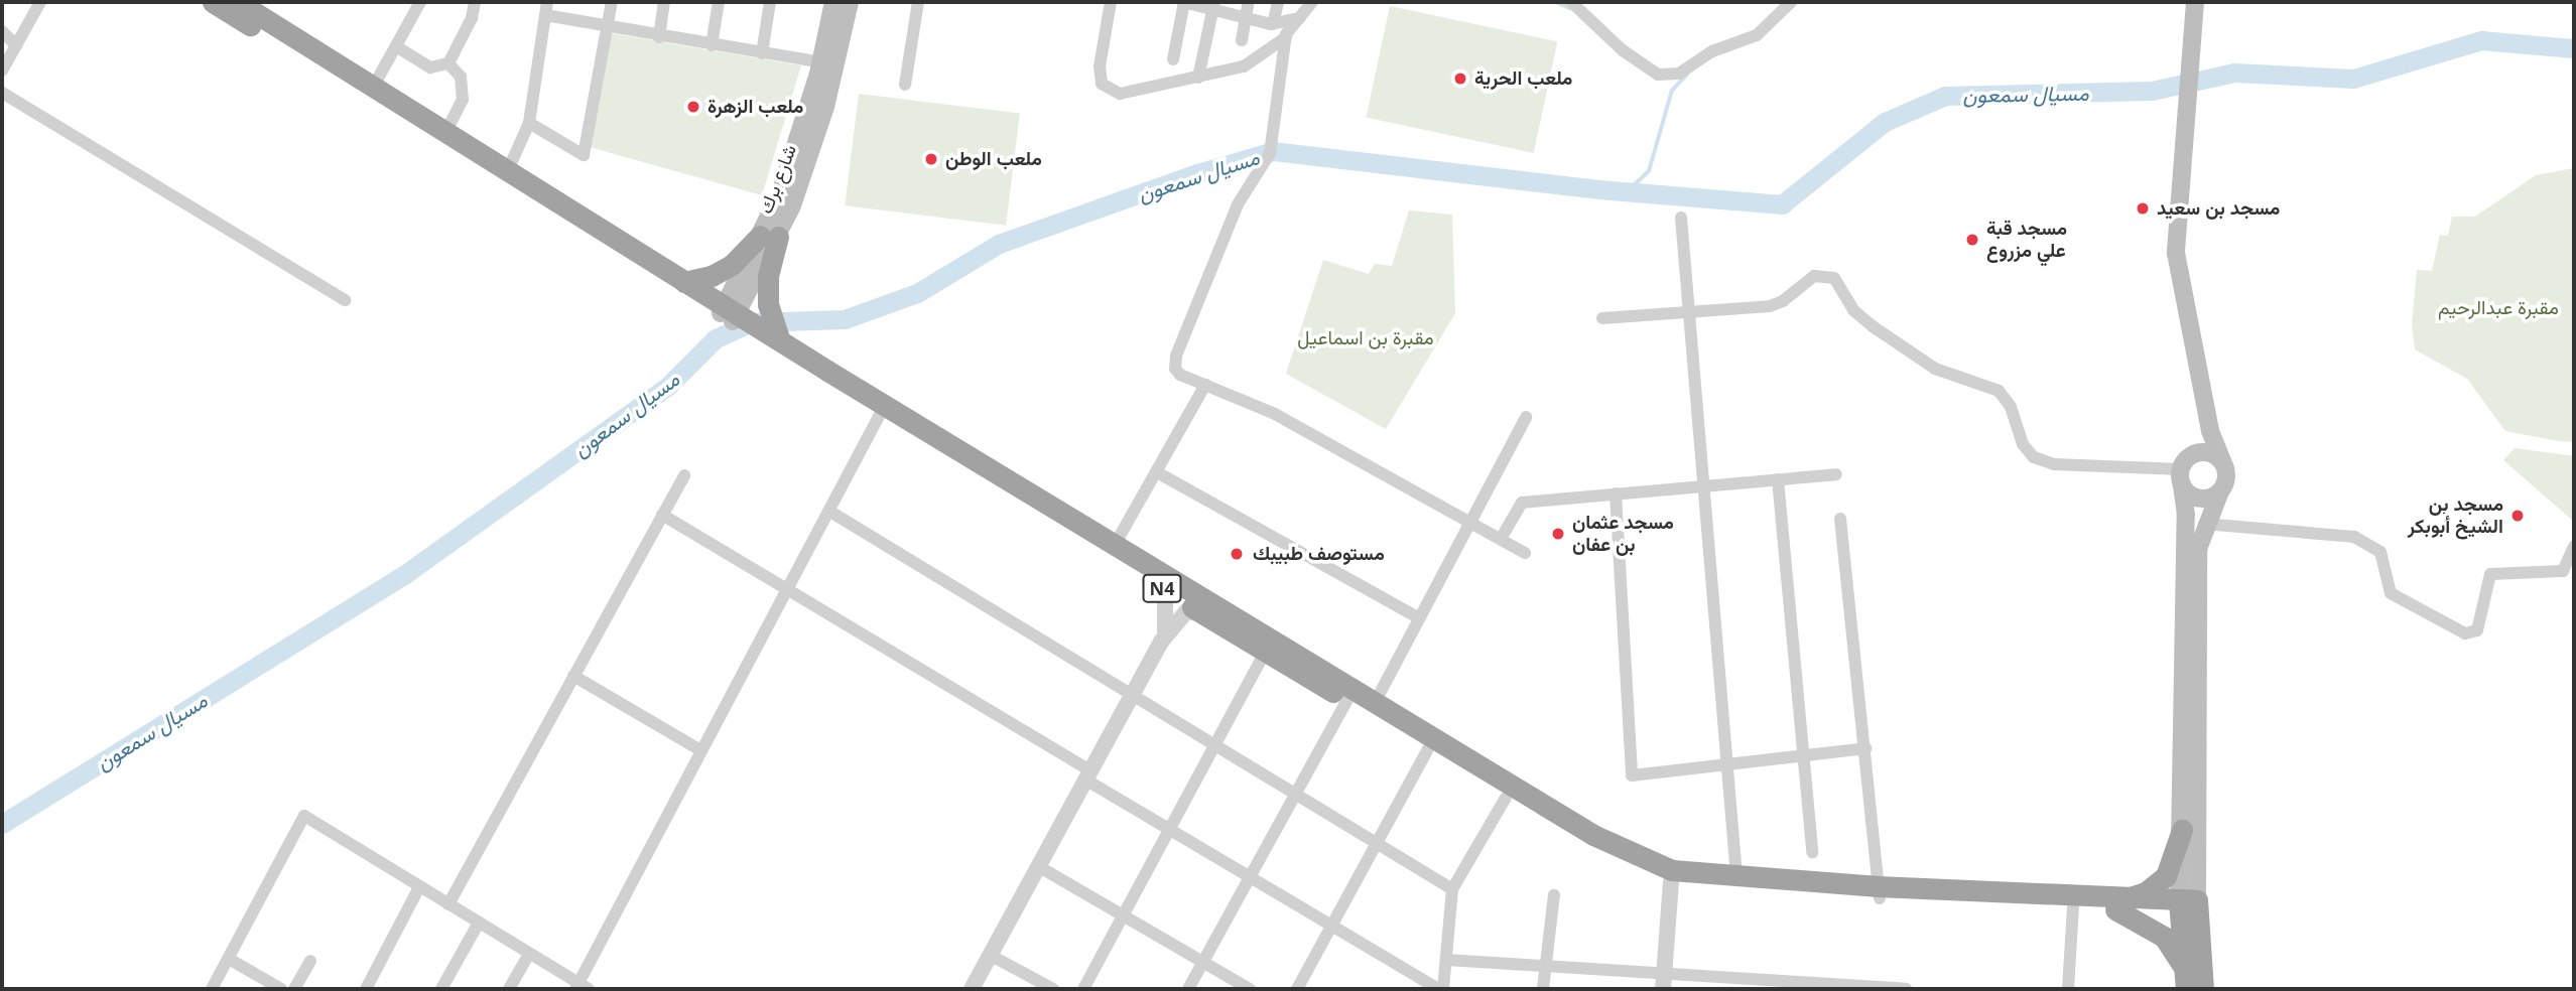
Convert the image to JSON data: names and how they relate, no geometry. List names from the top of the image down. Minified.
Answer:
{"streets":{"highway":["N4"],"main road":["شارع برك"]},"crossings":[["شارع برك","N4"]],"water":["مسيال سمعون"],"parks":["مقبرة عبدالرحيم","مقبرة بن اسماعيل"],"places":["ملعب الحرية","ملعب الزهرة","ملعب الوطن","مسجد بن سعيد","مسجد قبة علي مزروع","مسجد بن الشيخ أبوبكر","مسجد عثمان بن عفان","مستوصف طبيبك"]}
